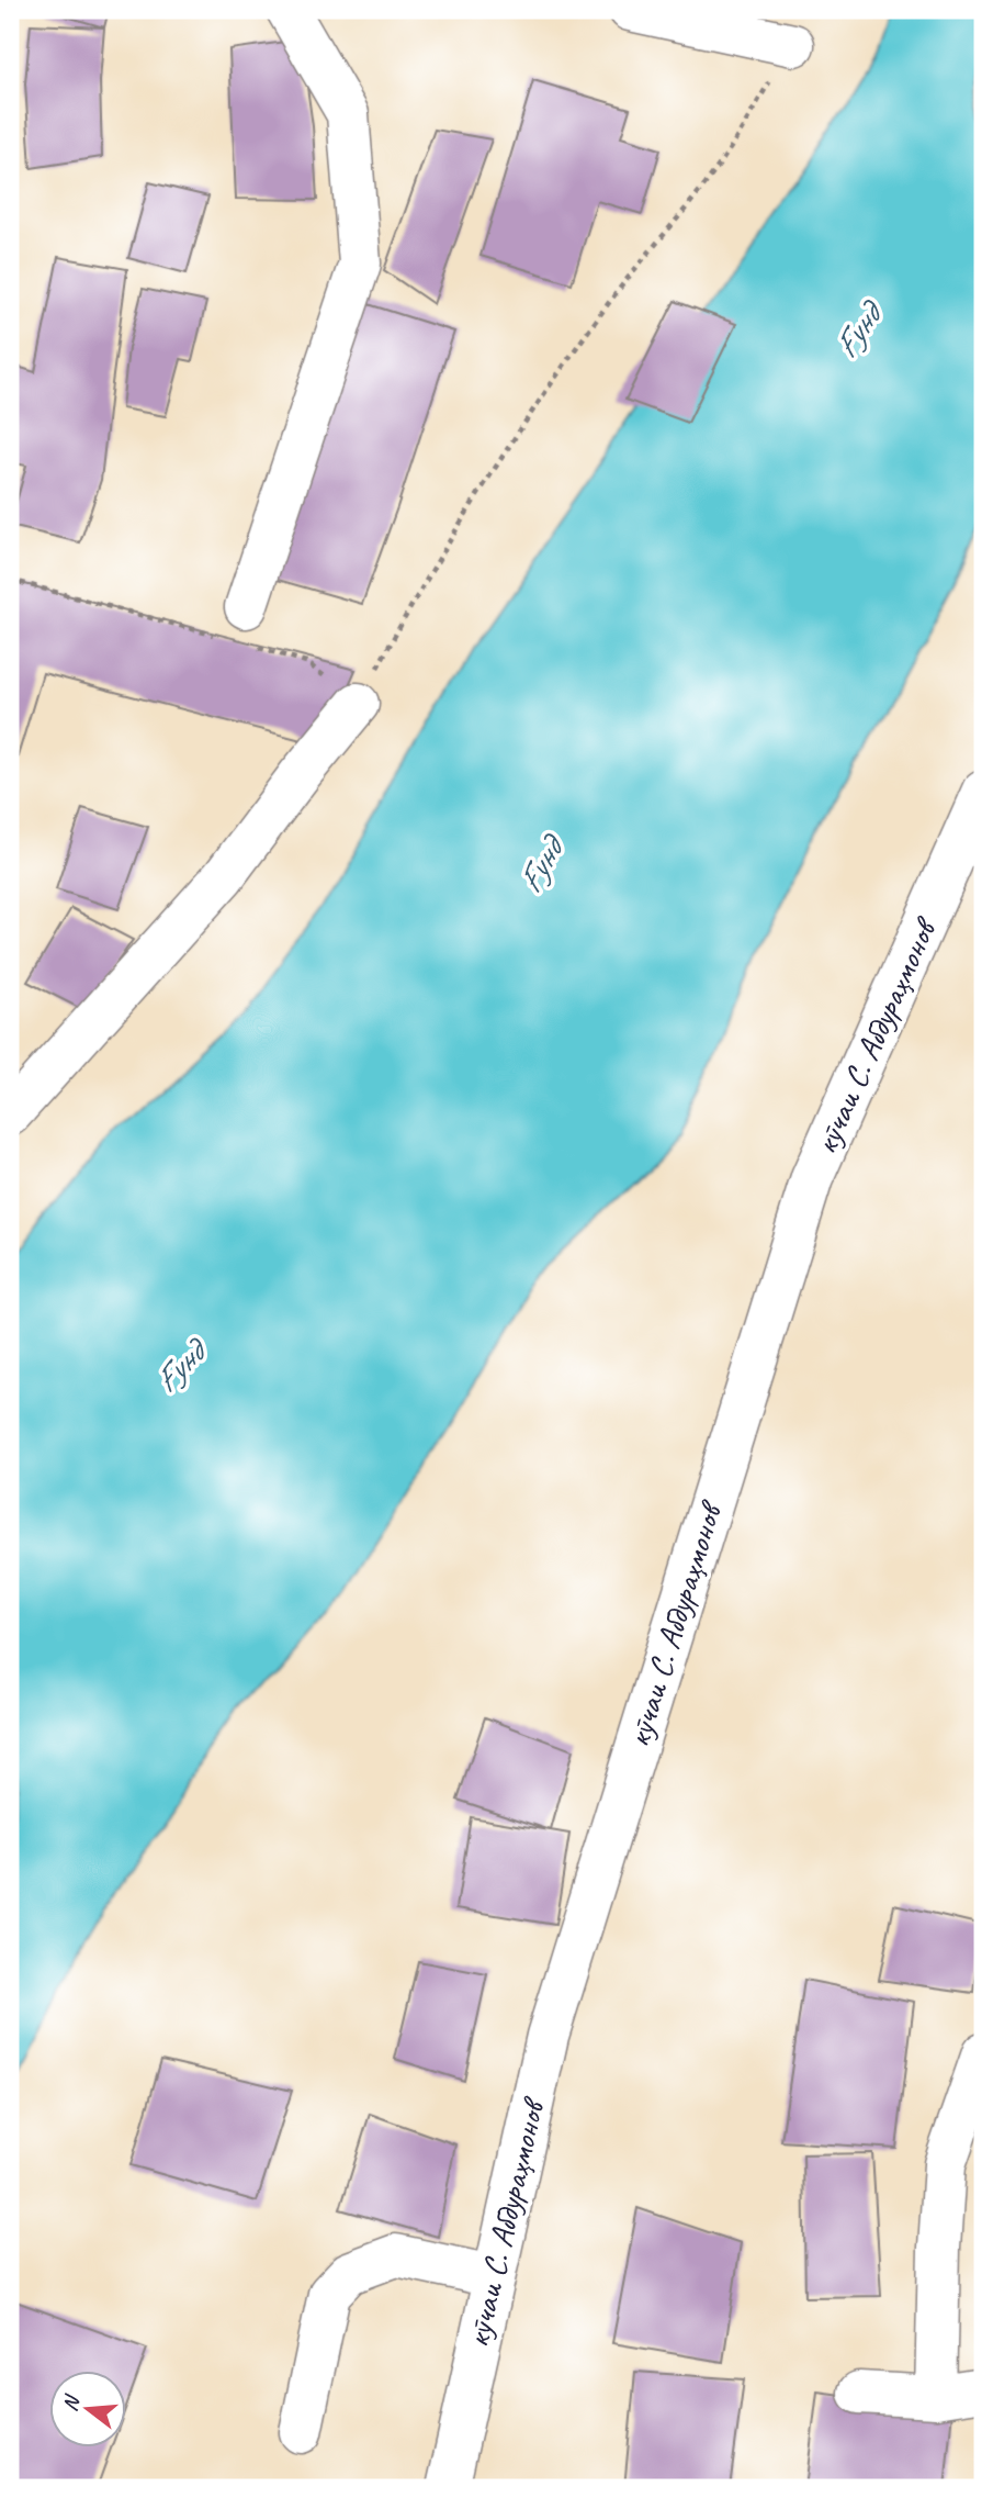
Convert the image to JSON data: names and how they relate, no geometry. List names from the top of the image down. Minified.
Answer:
{"streets":{"street":["кӯчаи С. Абдураҳмонов"]},"water":["Ғунд"],"north":"left"}
